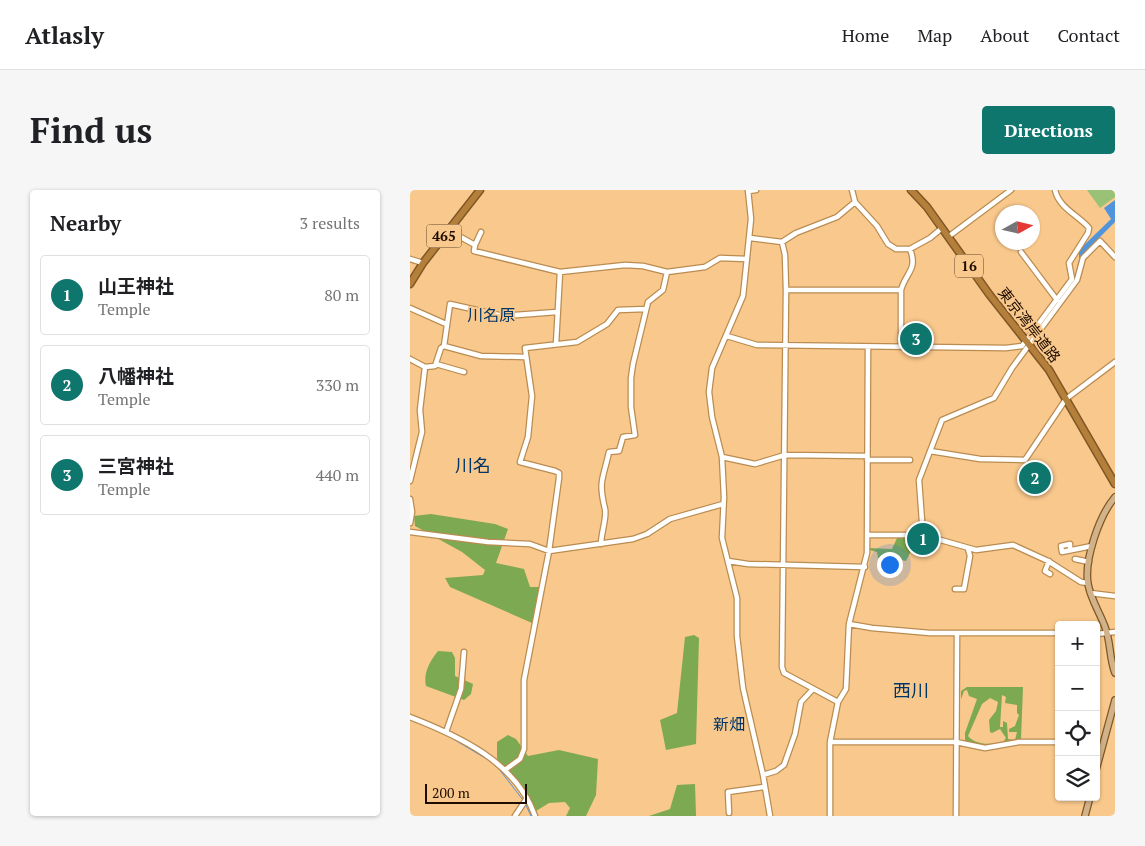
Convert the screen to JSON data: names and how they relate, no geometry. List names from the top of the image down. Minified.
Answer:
{"streets":{"highway":["465","16","東京湾岸道路"]},"districts":["川名原","川名","西川","新畑"],"scale_bar":"200 m","north":"right","page":{"header":"Atlasly","nav":["Home","Map","About","Contact"],"buttons":"Directions","title":"Find us","heading":["Nearby","3 results"],"list":[{"mark":"1","name":"山王神社","note":"Temple","value":"80 m"},{"mark":"2","name":"八幡神社","note":"Temple","value":"330 m"},{"mark":"3","name":"三宮神社","note":"Temple","value":"440 m"}],"pins":["3","2","1"],"map_buttons":["+","−"],"scale":"200 m"}}
